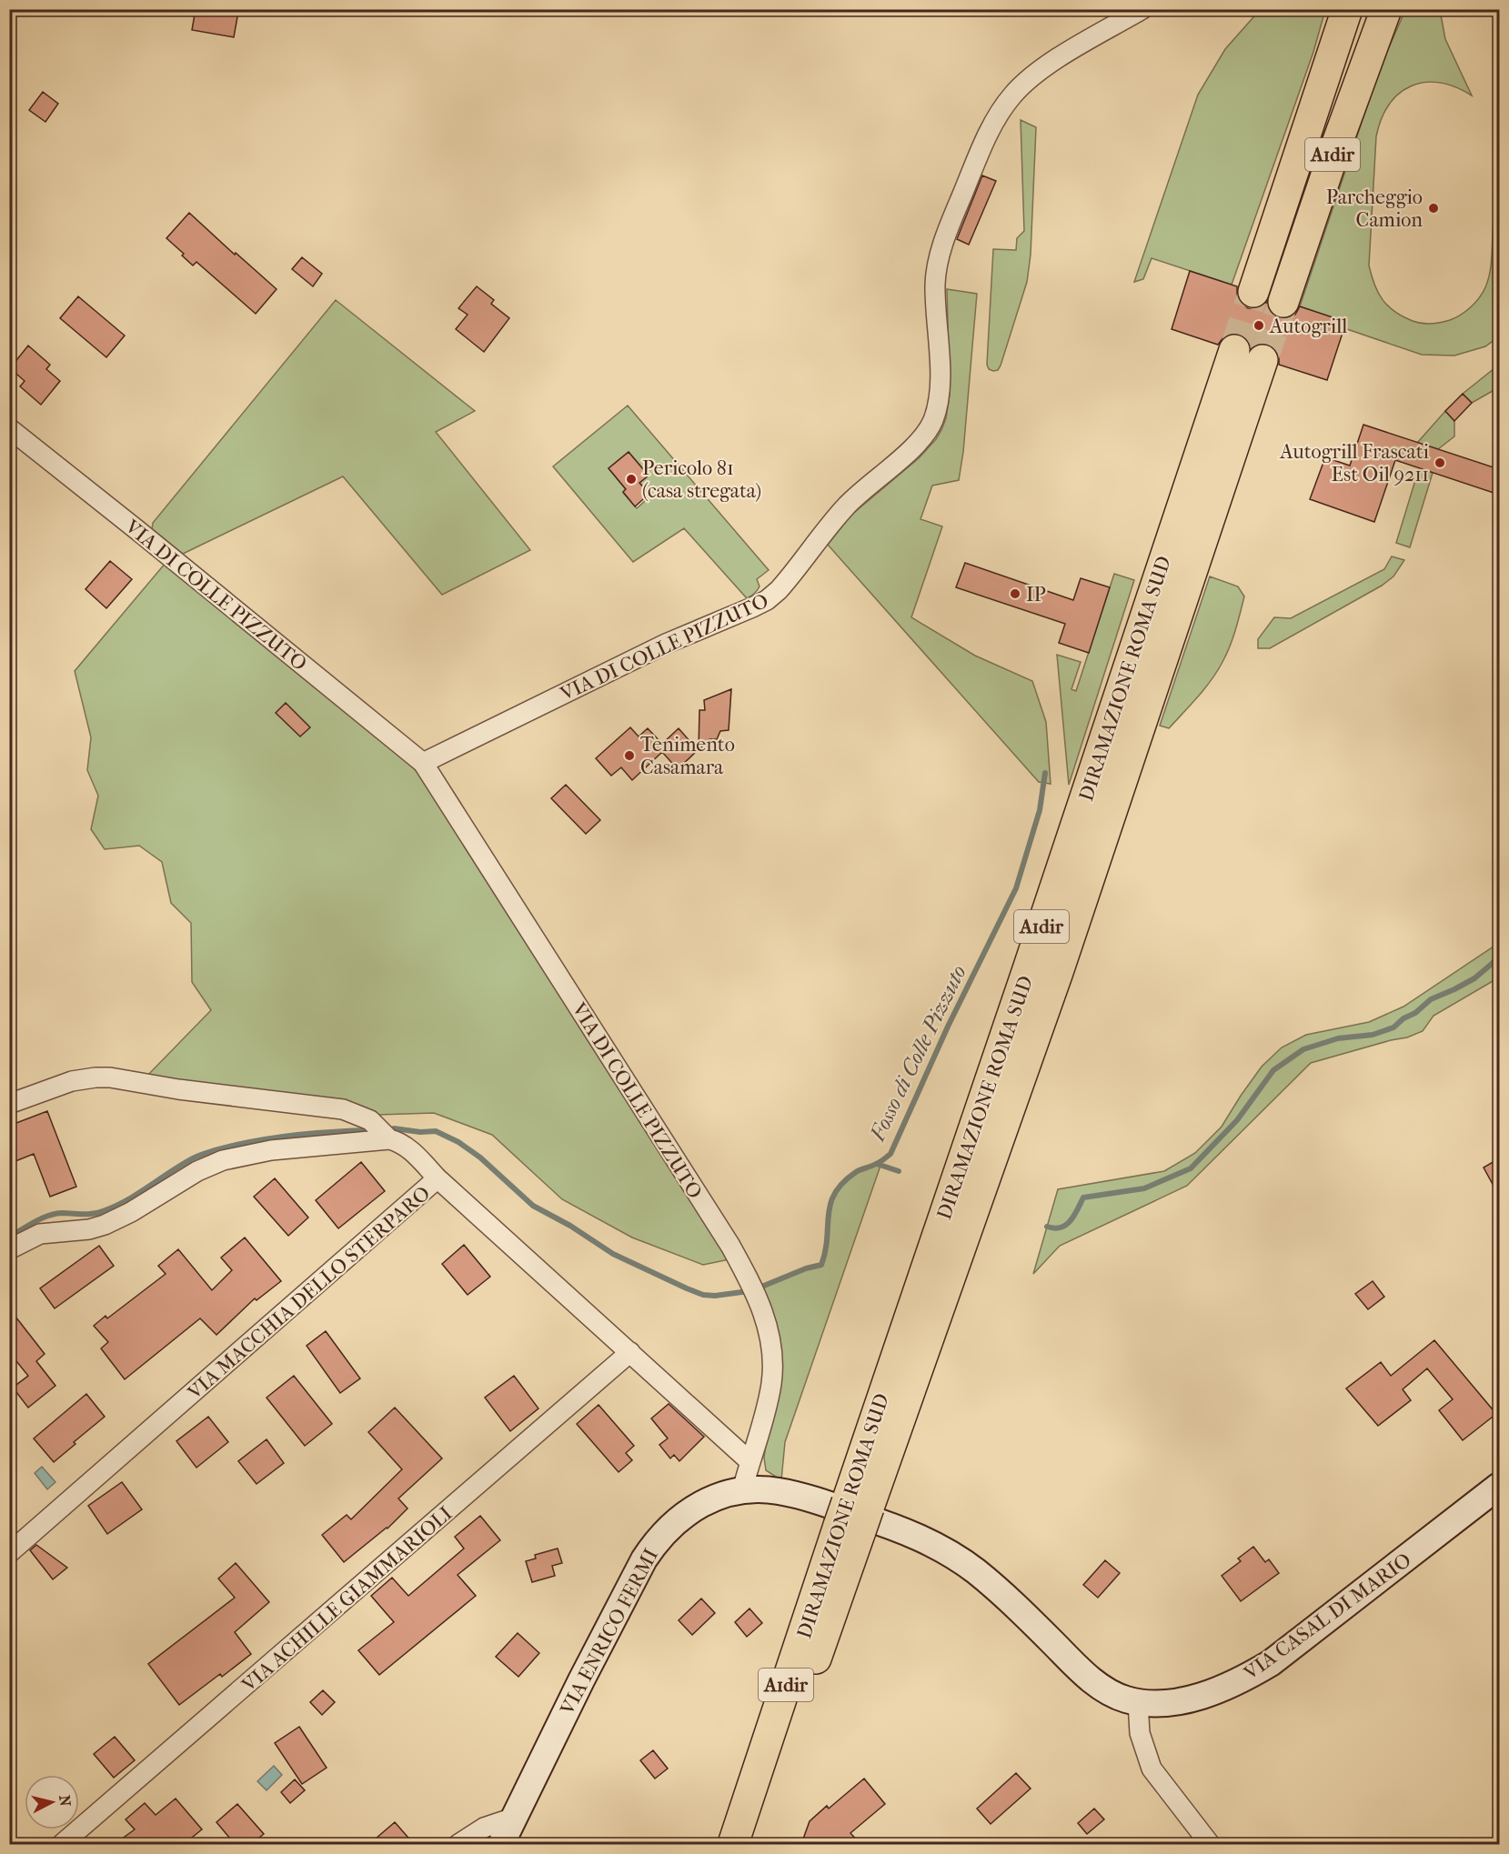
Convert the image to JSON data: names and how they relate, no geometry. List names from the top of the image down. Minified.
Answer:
{"streets":{"highway":["A1dir","DIRAMAZIONE ROMA SUD"],"street":["VIA DI COLLE PIZZUTO","VIA MACCHIA DELLO STERPARO","VIA ACHILLE GIAMMARIOLI","VIA CASAL DI MARIO","VIA ENRICO FERMI"]},"crossings":[["VIA DI COLLE PIZZUTO","VIA MACCHIA DELLO STERPARO"],["VIA DI COLLE PIZZUTO","VIA ENRICO FERMI"],["VIA MACCHIA DELLO STERPARO","VIA ACHILLE GIAMMARIOLI"],["VIA CASAL DI MARIO","VIA ENRICO FERMI"]],"water":["Fosso di Colle Pizzuto"],"places":["Parcheggio Camion","Autogrill","Autogrill Frascati Est Oil 9211","Pericolo 81 (casa stregata)","IP","Tenimento Casamara"],"north":"right"}
